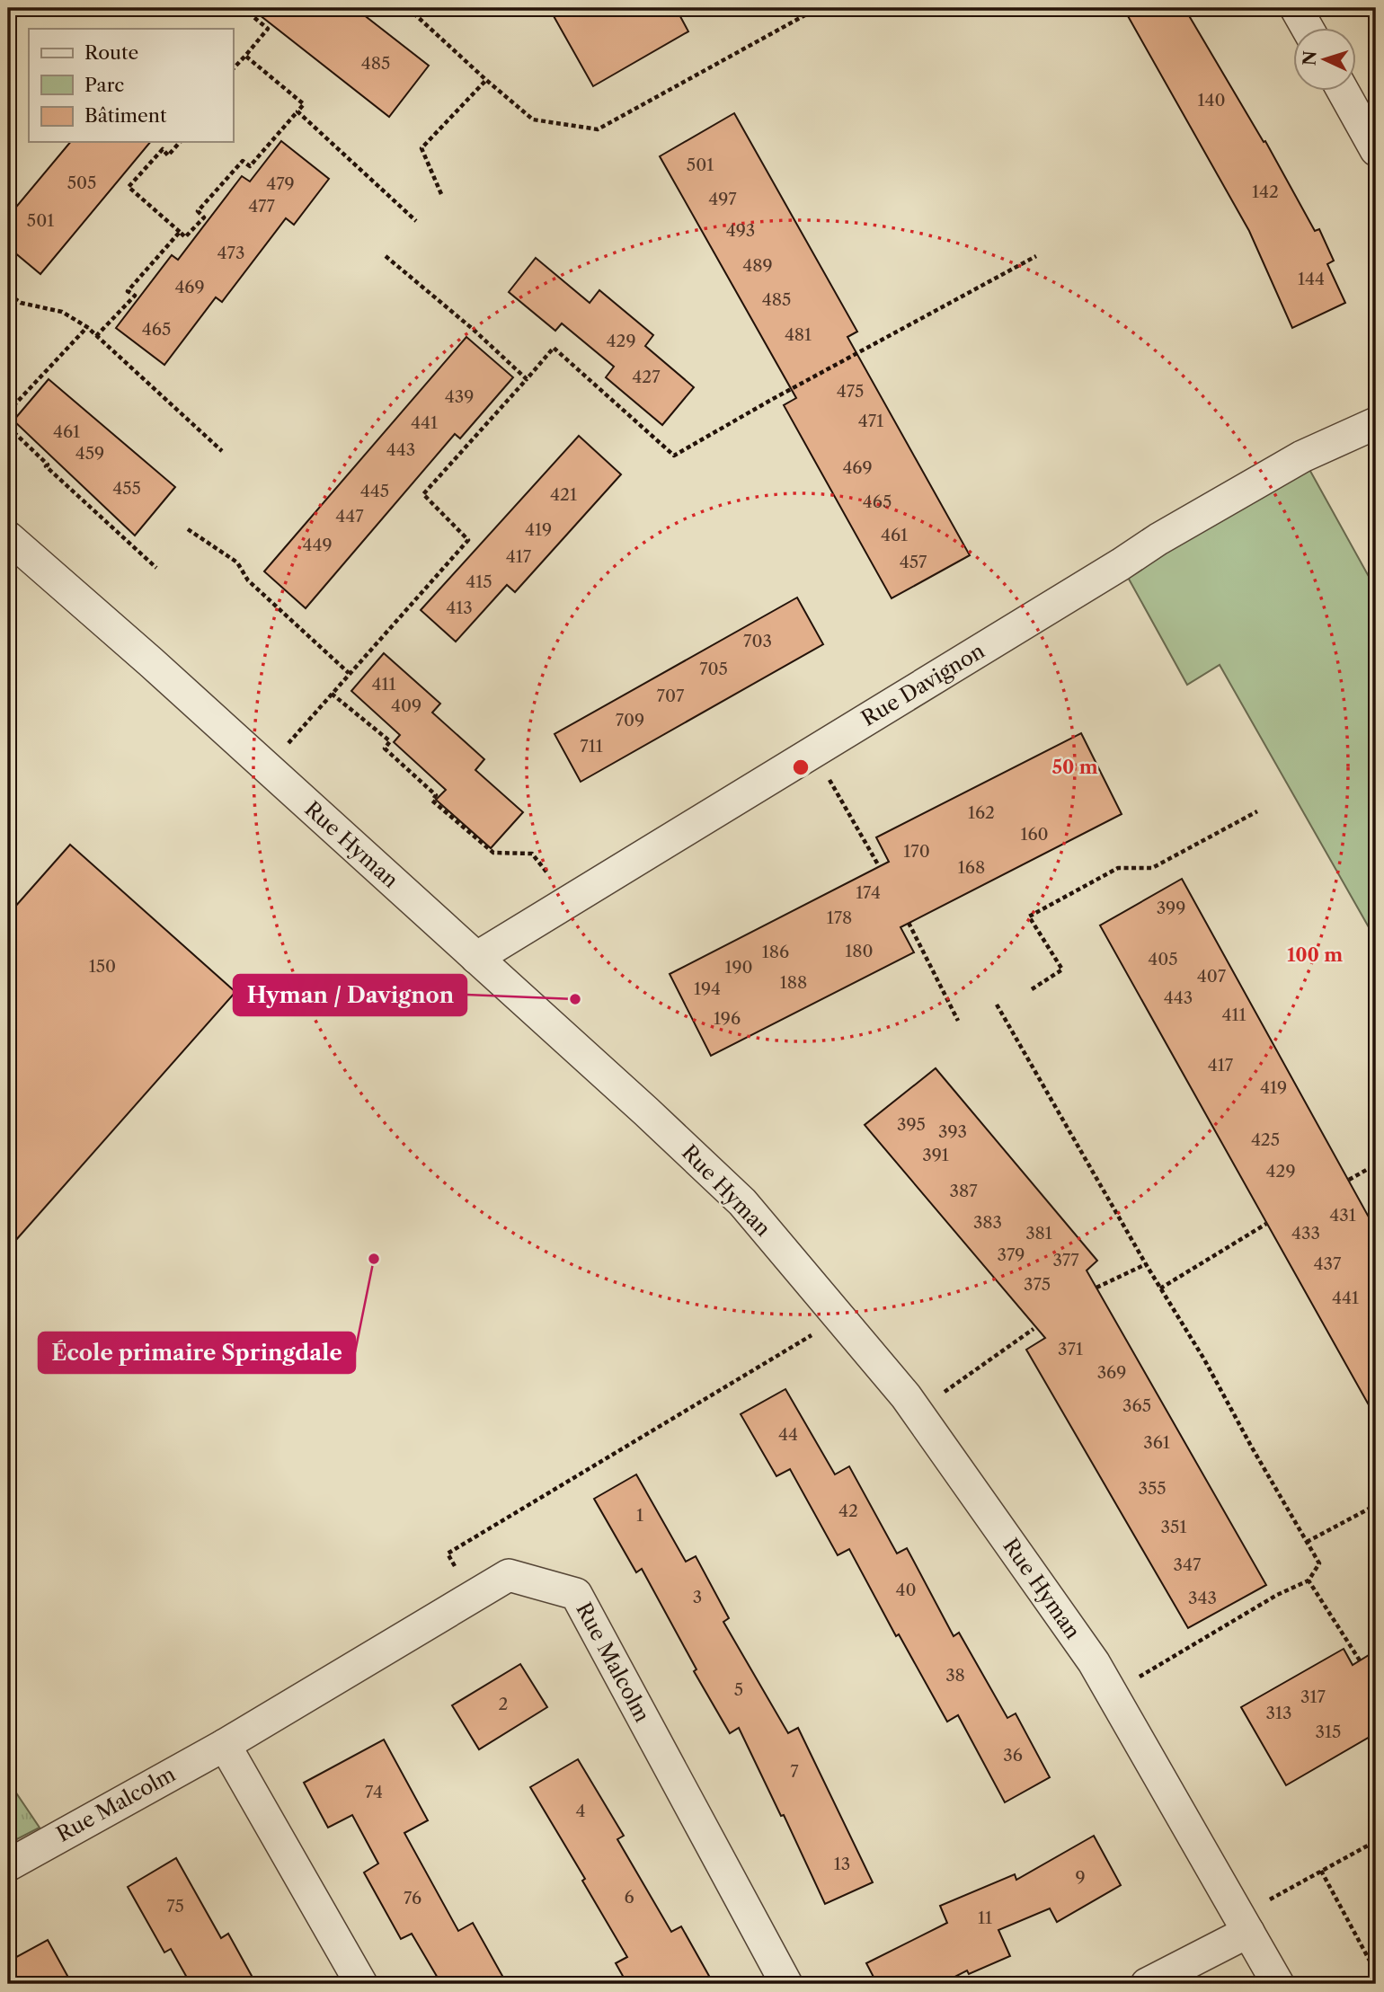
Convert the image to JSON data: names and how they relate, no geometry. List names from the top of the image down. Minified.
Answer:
{"streets":{"street":["Rue Davignon","Rue Hyman","Rue Malcolm"]},"crossings":[["Rue Davignon","Rue Hyman"]],"places":["Hyman / Davignon","École primaire Springdale"],"house_numbers":["485","140","501","505","479","142","497","477","501","493","473","489","144","469","485","465","481","429","427","475","439","471","441","461","443","459","469","455","445","421","465","447","419","461","449","417","457","415","413","703","705","411","707","409","709","711","162","160","170","168","174","399","178","180","186","405","150","190","407","188","194","443","411","196","417","419","395","393","425","391","429","387","431","383","381","433","379","377","437","375","441","371","369","365","44","361","355","42","1","351","347","40","3","343","38","5","317","2","313","315","36","7","74","4","13","9","6","76","75","11"],"legend":["Route","Parc","Bâtiment"],"north":"left","rings":["50 m","100 m"]}
